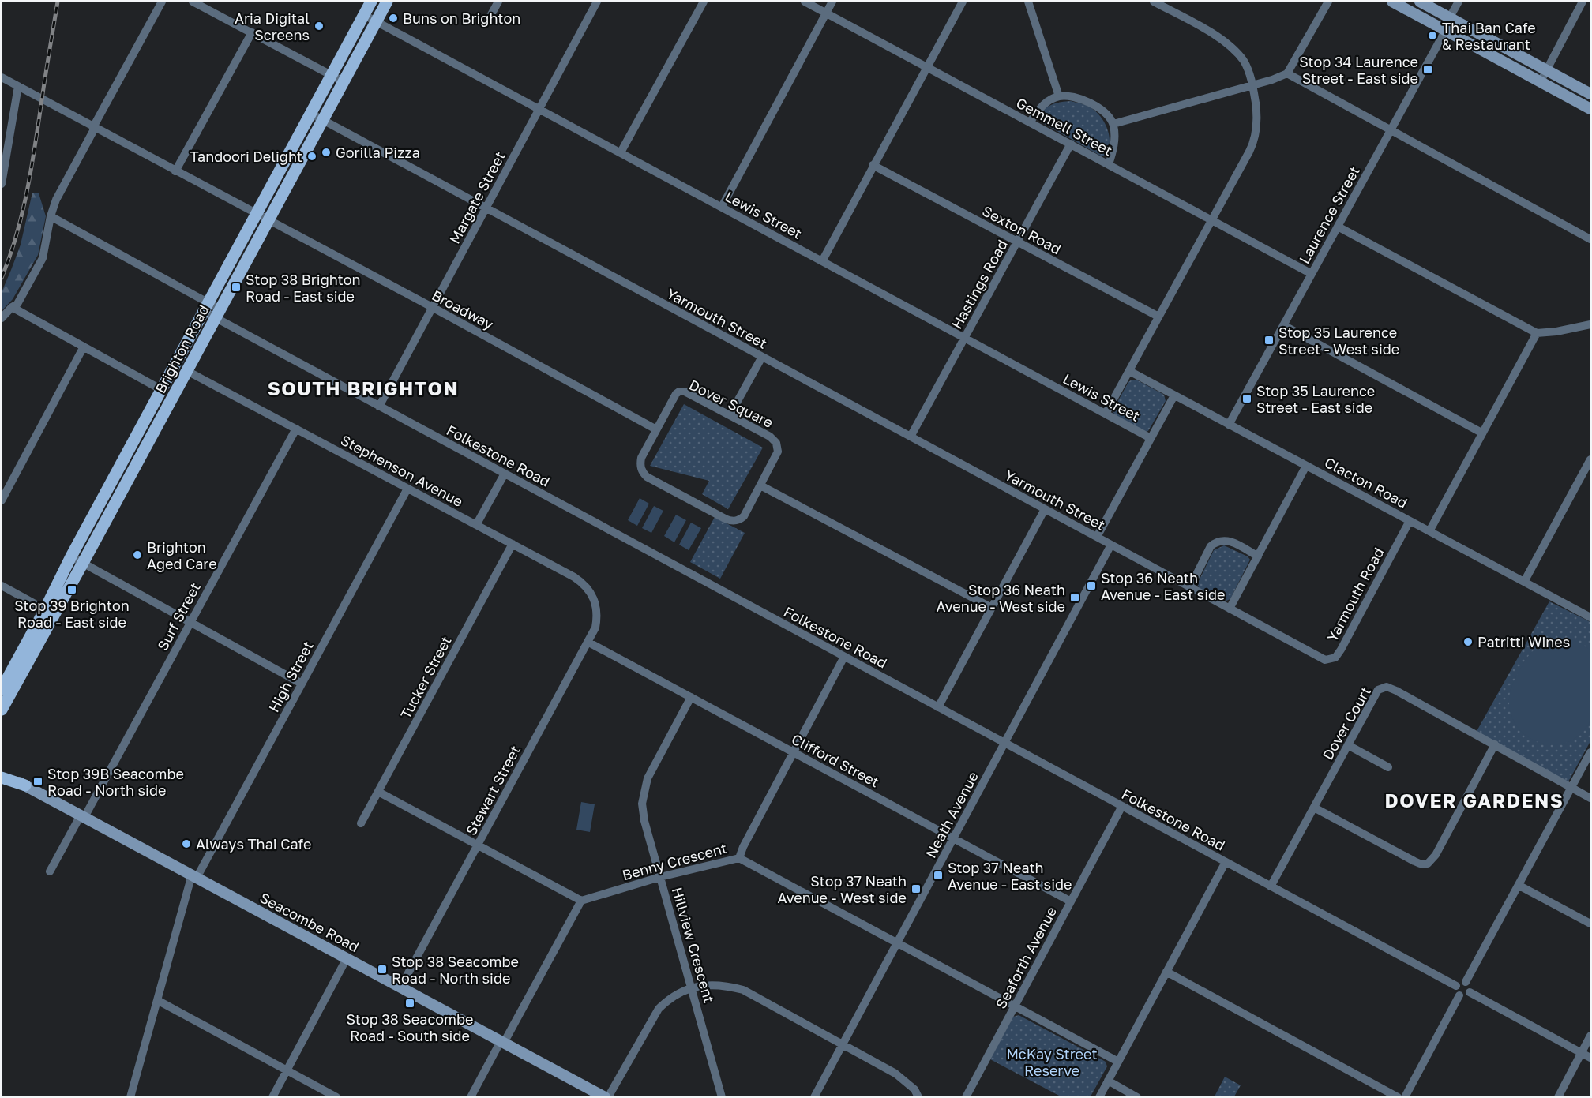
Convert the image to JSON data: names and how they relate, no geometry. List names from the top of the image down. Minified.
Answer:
{"streets":{"main road":["Brighton Road","Seacombe Road"],"street":["Gemmell Street","Margate Street","Lewis Street","Laurence Street","Sexton Road","Hastings Road","Broadway","Yarmouth Street","Dover Square","Folkestone Road","Stephenson Avenue","Clacton Road","Yarmouth Road","Surf Street","High Street","Tucker Street","Dover Court","Clifford Street","Stewart Street","Neath Avenue","Benny Crescent","Hillview Crescent","Seaforth Avenue"]},"crossings":[["Gemmell Street","Laurence Street"],["Gemmell Street","Hastings Road"],["Margate Street","Lewis Street"],["Margate Street","Broadway"],["Margate Street","Yarmouth Street"],["Margate Street","Folkestone Road"],["Lewis Street","Hastings Road"],["Lewis Street","Brighton Road"],["Laurence Street","Clacton Road"],["Sexton Road","Hastings Road"],["Hastings Road","Yarmouth Street"],["Broadway","Brighton Road"],["Broadway","Dover Square"],["Yarmouth Street","Brighton Road"],["Yarmouth Street","Yarmouth Road"],["Yarmouth Street","Neath Avenue"],["Brighton Road","Folkestone Road"],["Brighton Road","Stephenson Avenue"],["Folkestone Road","Dover Court"],["Folkestone Road","Neath Avenue"],["Folkestone Road","Seaforth Avenue"],["Stephenson Avenue","Surf Street"],["Stephenson Avenue","High Street"],["Stephenson Avenue","Tucker Street"],["Stephenson Avenue","Stewart Street"],["Clacton Road","Yarmouth Road"],["Yarmouth Road","Neath Avenue"],["Surf Street","Seacombe Road"],["High Street","Seacombe Road"],["Clifford Street","Stewart Street"],["Clifford Street","Neath Avenue"],["Clifford Street","Hillview Crescent"],["Clifford Street","Seaforth Avenue"],["Stewart Street","Seacombe Road"],["Neath Avenue","Benny Crescent"],["Benny Crescent","Hillview Crescent"],["Benny Crescent","Seaforth Avenue"]],"districts":["SOUTH BRIGHTON","DOVER GARDENS"],"parks":["McKay Street Reserve"],"places":{"other":["Buns on Brighton","Aria Digital Screens","Thai Ban Cafe & Restaurant","Gorilla Pizza","Tandoori Delight","Brighton Aged Care","Patritti Wines","Always Thai Cafe"],"transit":["Stop 34 Laurence Street - East side","Stop 38 Brighton Road - East side","Stop 35 Laurence Street - West side","Stop 35 Laurence Street - East side","Stop 36 Neath Avenue - East side","Stop 39 Brighton Road - East side","Stop 36 Neath Avenue - West side","Stop 39B Seacombe Road - North side","Stop 37 Neath Avenue - East side","Stop 37 Neath Avenue - West side","Stop 38 Seacombe Road - North side","Stop 38 Seacombe Road - South side"]}}
